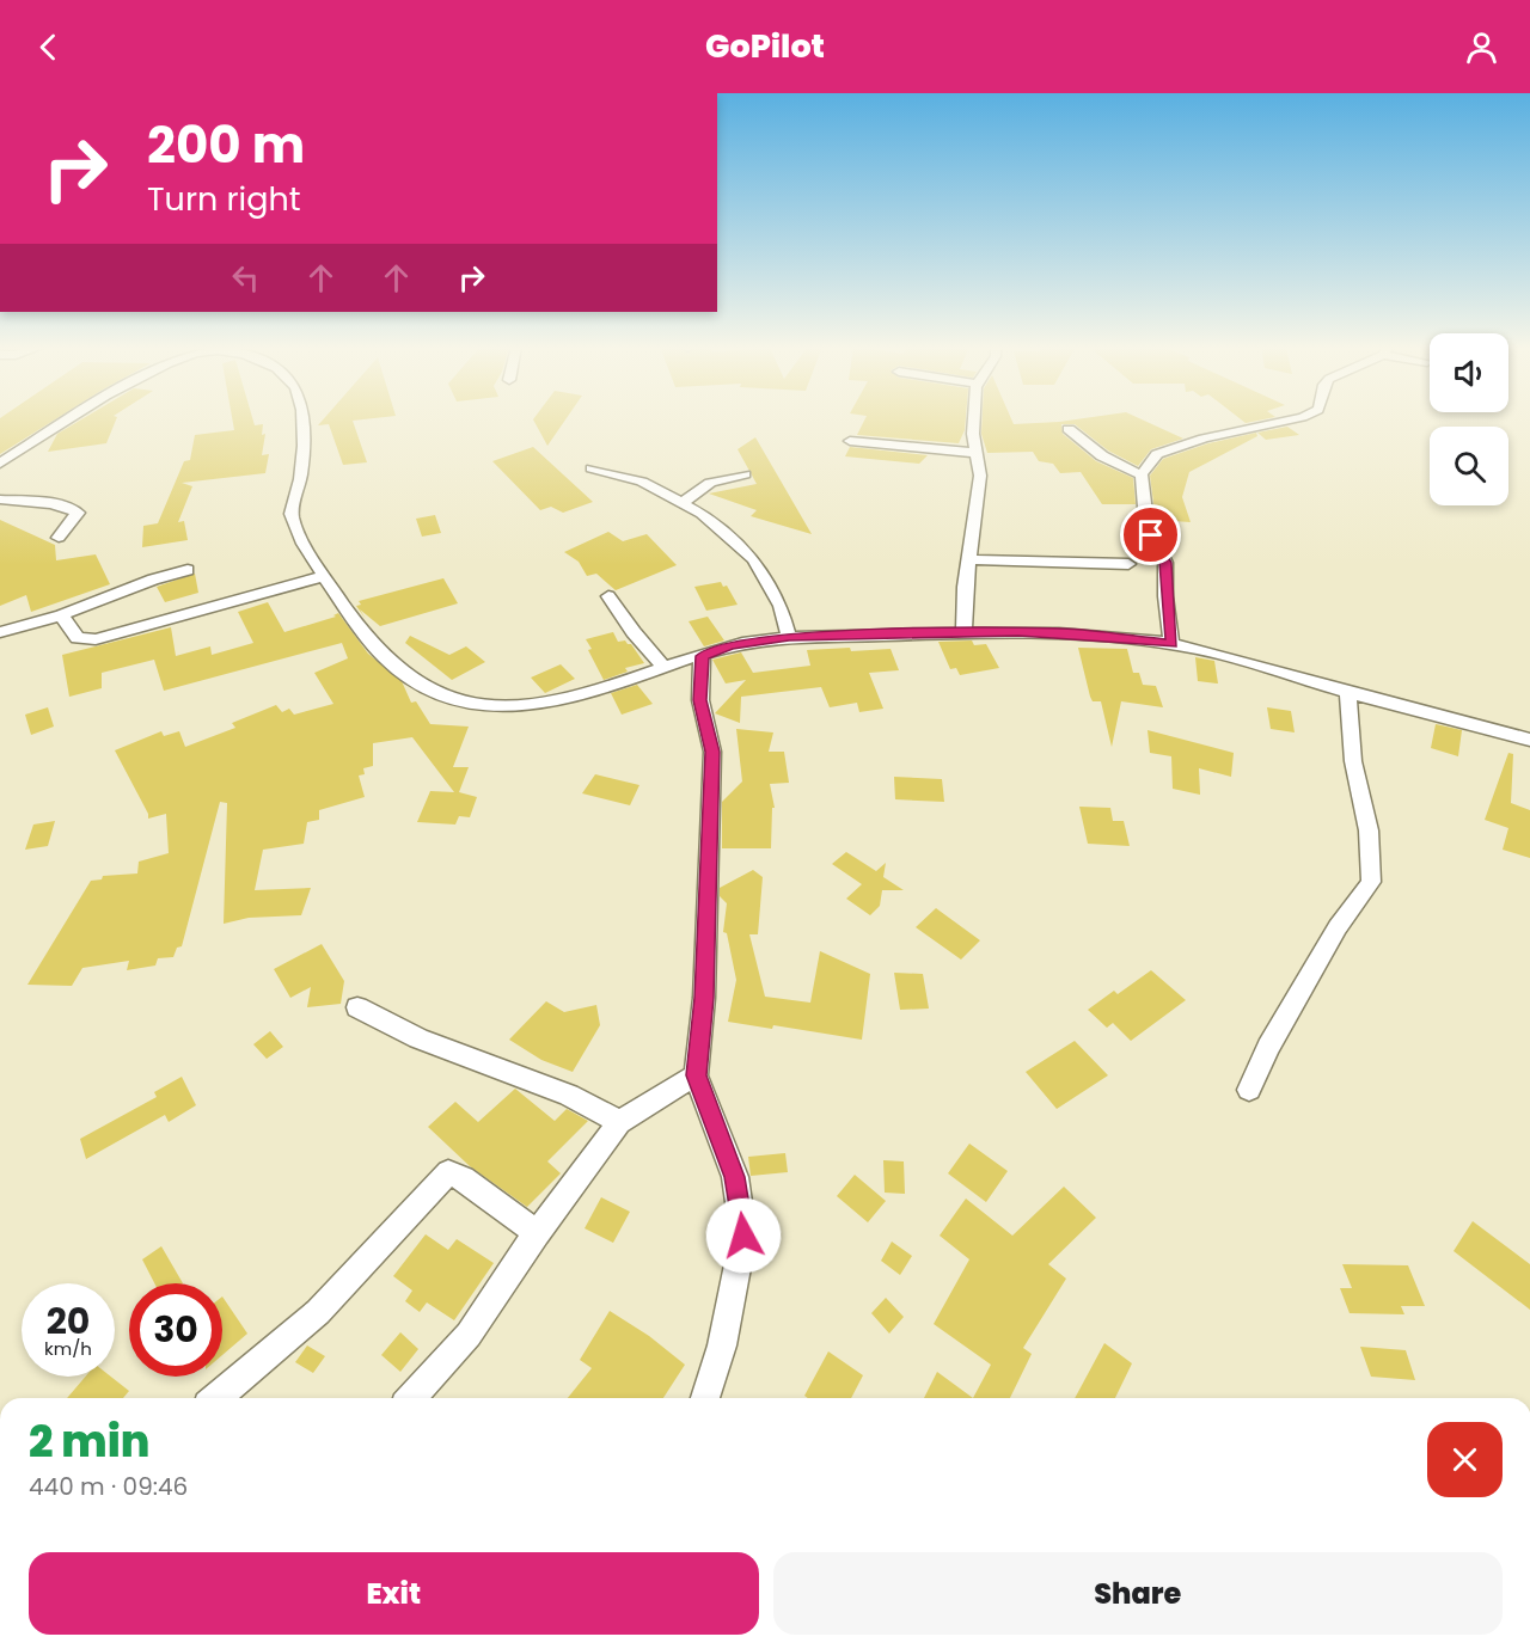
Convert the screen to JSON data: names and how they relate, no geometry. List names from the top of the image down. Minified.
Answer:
{"page":{"header":"GoPilot","turn":["200 m","Turn right"],"speed":"20 km/h","limit":"30","heading":["2 min","440 m · 09:46"],"buttons":["Exit","Share"]}}
